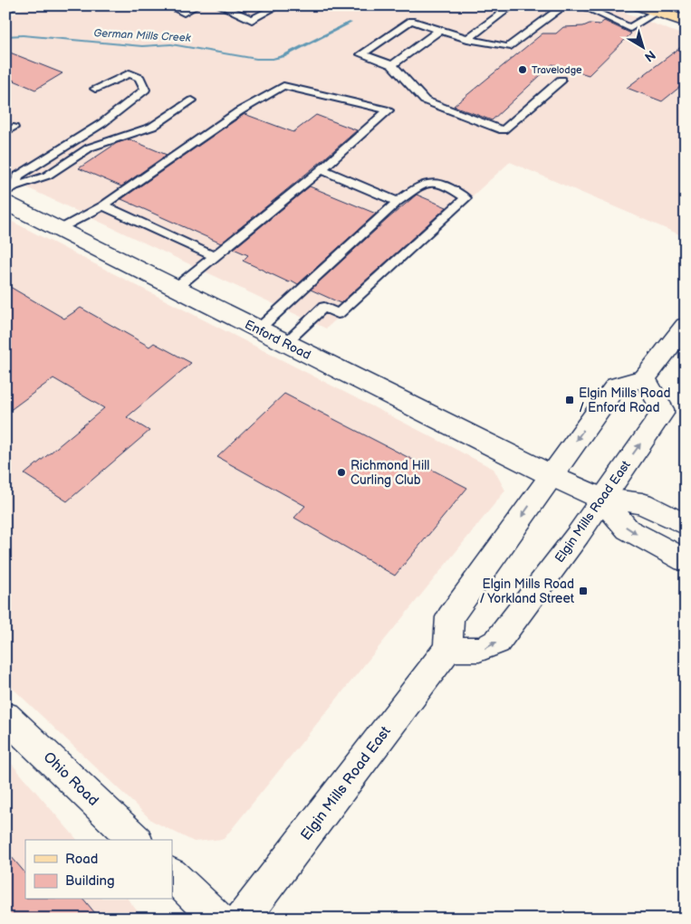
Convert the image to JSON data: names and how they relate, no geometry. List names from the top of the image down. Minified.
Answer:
{"streets":{"street":["Enford Road","Elgin Mills Road East","Ohio Road"]},"crossings":[["Enford Road","Elgin Mills Road East"]],"water":["German Mills Creek"],"places":{"other":["Travelodge","Richmond Hill Curling Club"],"transit":["Elgin Mills Road / Enford Road","Elgin Mills Road / Yorkland Street"]},"legend":["Road","Building"],"north":"bottom right"}
